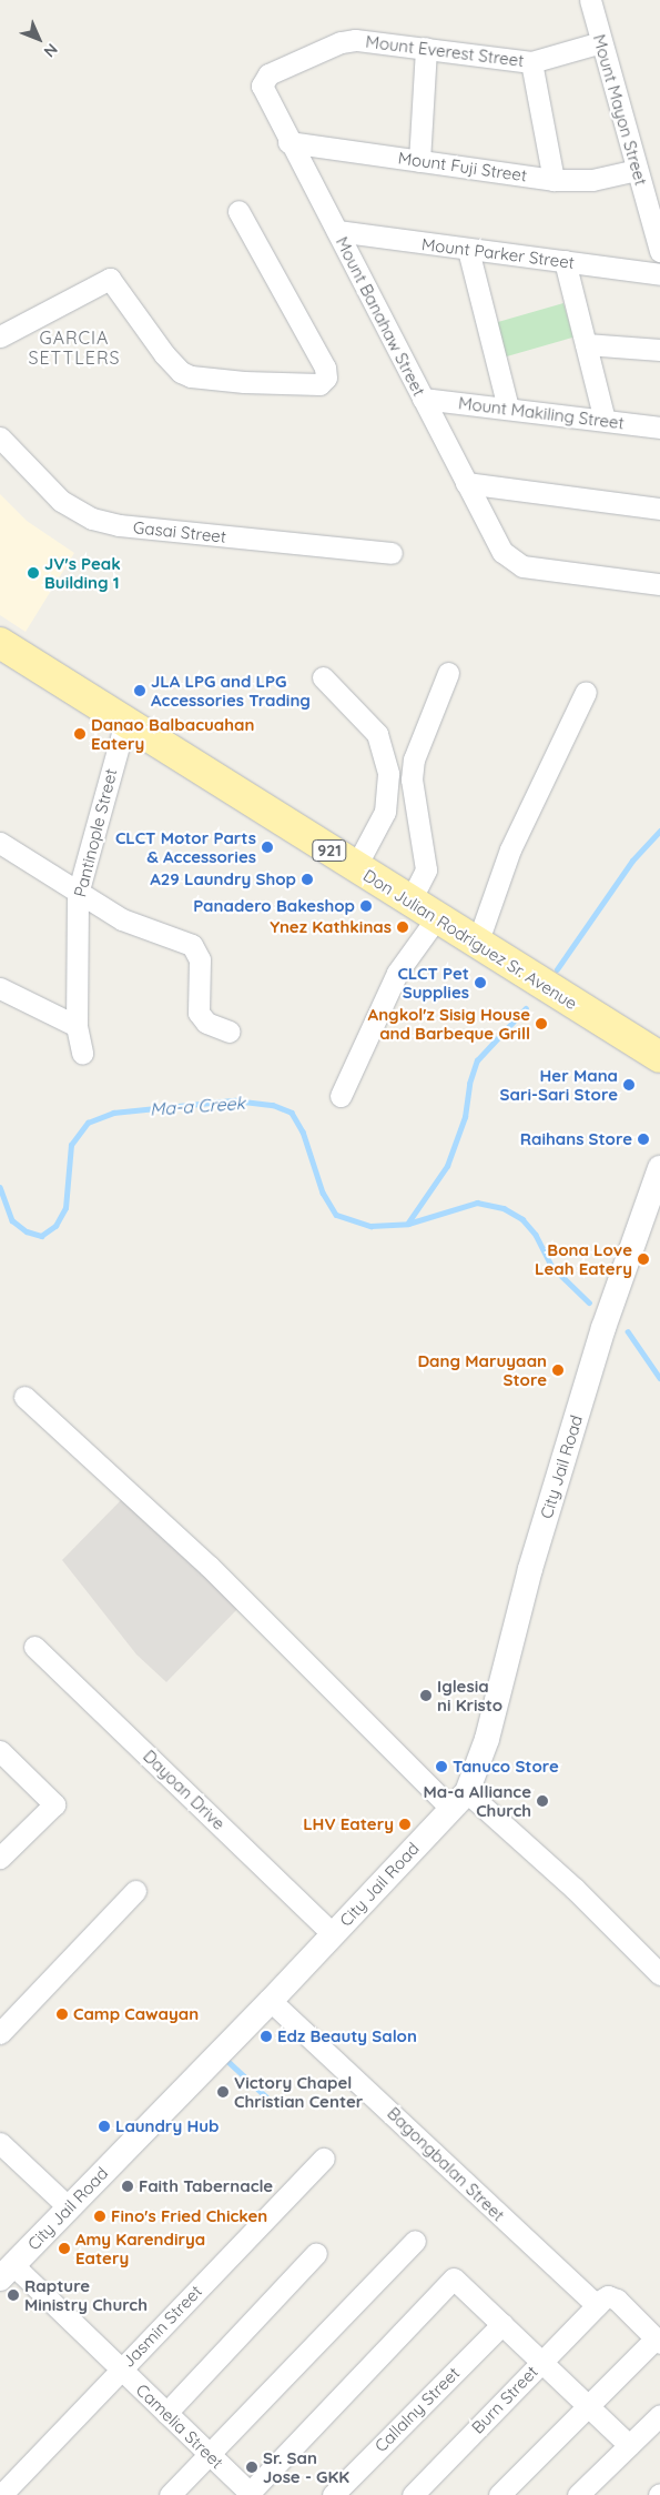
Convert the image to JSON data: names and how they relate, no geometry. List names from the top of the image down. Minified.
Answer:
{"streets":{"main road":["921","Don Julian Rodriguez Sr. Avenue"],"street":["Mount Everest Street","Mount Mayon Street","Mount Fuji Street","Mount Parker Street","Mount Banahaw Street","Mount Makiling Street","Gasai Street","Pantinople Street","City Jail Road","Dayoan Drive","Bagongbalan Street","Jasmin Street","Burn Street","Callalny Street","Camelia Street"]},"crossings":[["Mount Everest Street","Mount Mayon Street"],["Mount Everest Street","Mount Banahaw Street"],["Mount Mayon Street","Mount Fuji Street"],["Mount Fuji Street","Mount Banahaw Street"],["Mount Parker Street","Mount Banahaw Street"],["Mount Banahaw Street","Mount Makiling Street"],["Pantinople Street","Don Julian Rodriguez Sr. Avenue"],["City Jail Road","Dayoan Drive"],["City Jail Road","Bagongbalan Street"],["City Jail Road","Camelia Street"],["Bagongbalan Street","Burn Street"],["Jasmin Street","Camelia Street"]],"districts":["GARCIA SETTLERS"],"water":["Ma-a Creek"],"places":["JV's Peak Building 1","JLA LPG and LPG Accessories Trading","Danao Balbacuahan Eatery","CLCT Motor Parts & Accessories","A29 Laundry Shop","Panadero Bakeshop","Ynez Kathkinas","CLCT Pet Supplies","Angkol'z Sisig House and Barbeque Grill","Her Mana Sari-Sari Store","Raihans Store","Bona Love Leah Eatery","Dang Maruyaan Store","Iglesia ni Kristo","Tanuco Store","Ma-a Alliance Church","LHV Eatery","Camp Cawayan","Edz Beauty Salon","Victory Chapel Christian Center","Laundry Hub","Faith Tabernacle","Fino's Fried Chicken","Amy Karendirya Eatery","Rapture Ministry Church","Sr. San Jose - GKK"],"north":"bottom right"}
